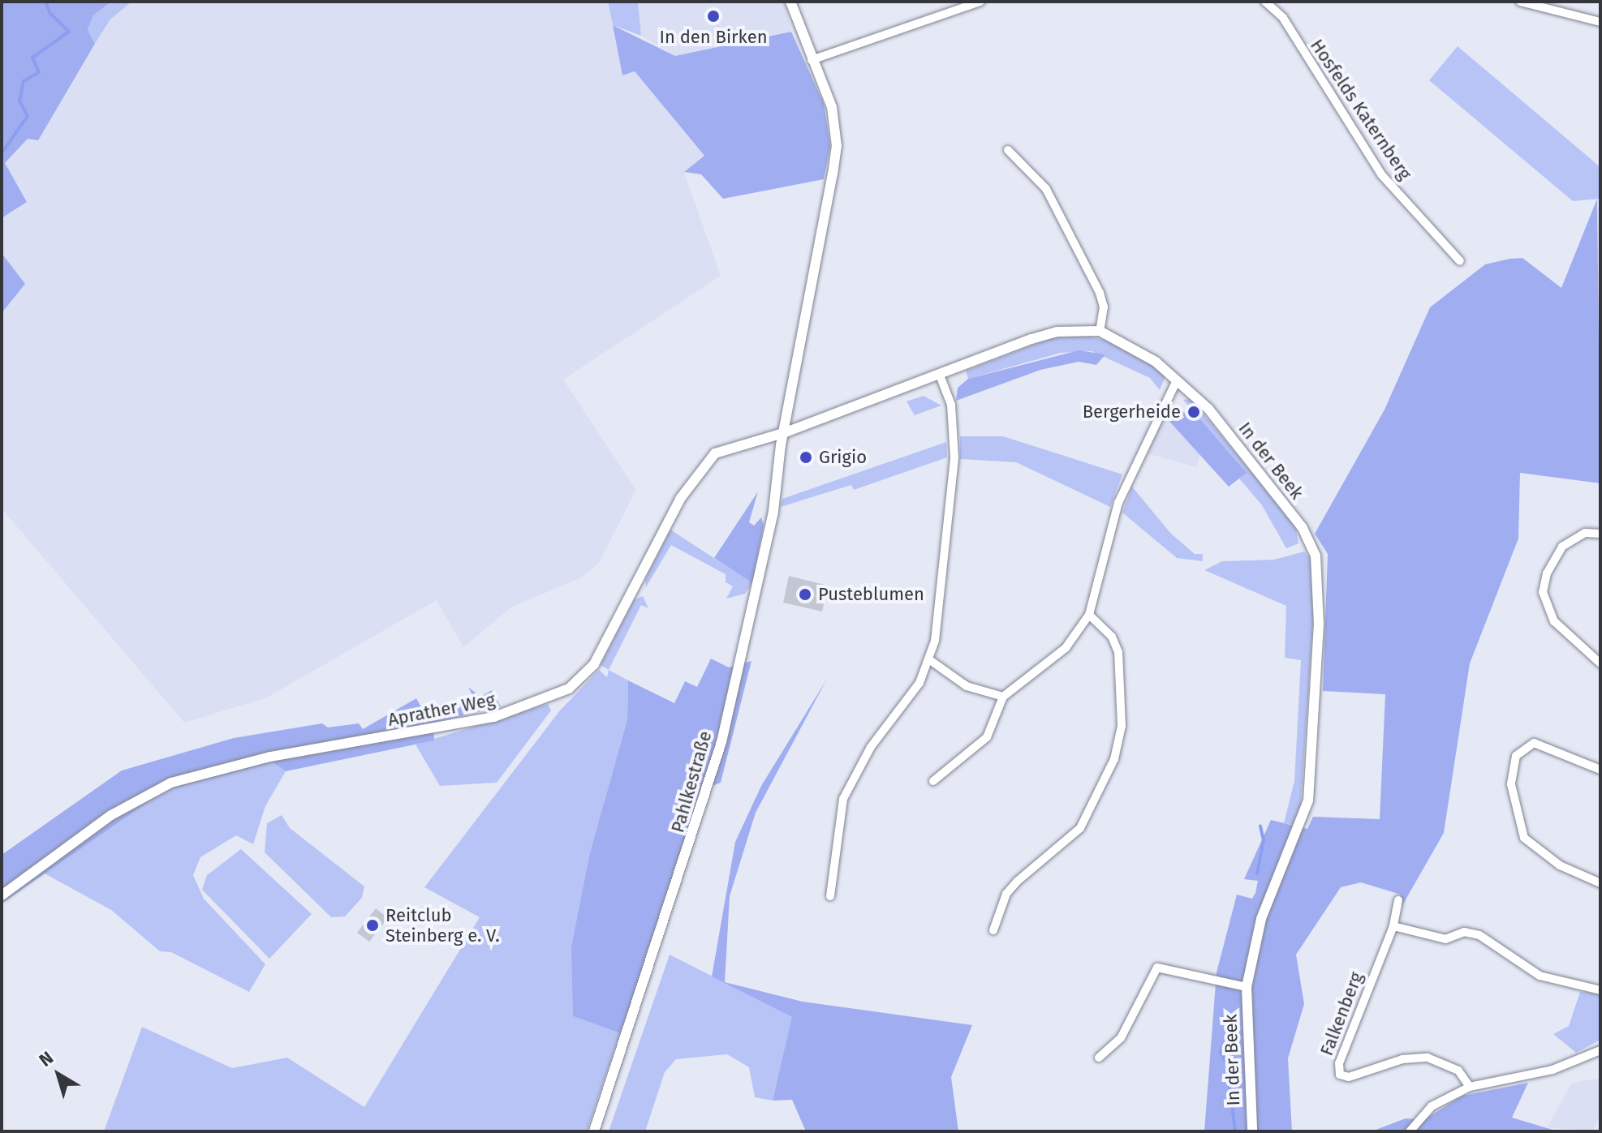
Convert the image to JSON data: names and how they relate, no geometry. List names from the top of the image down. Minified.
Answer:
{"streets":{"street":["Hosfelds Katernberg","In der Beek","Aprather Weg","Pahlkestraße","Falkenberg"]},"crossings":[["In der Beek","Aprather Weg"],["In der Beek","Pahlkestraße"],["Aprather Weg","Pahlkestraße"]],"places":["In den Birken","Bergerheide","Grigio","Pusteblumen","Reitclub Steinberg e. V."],"north":"top left"}
